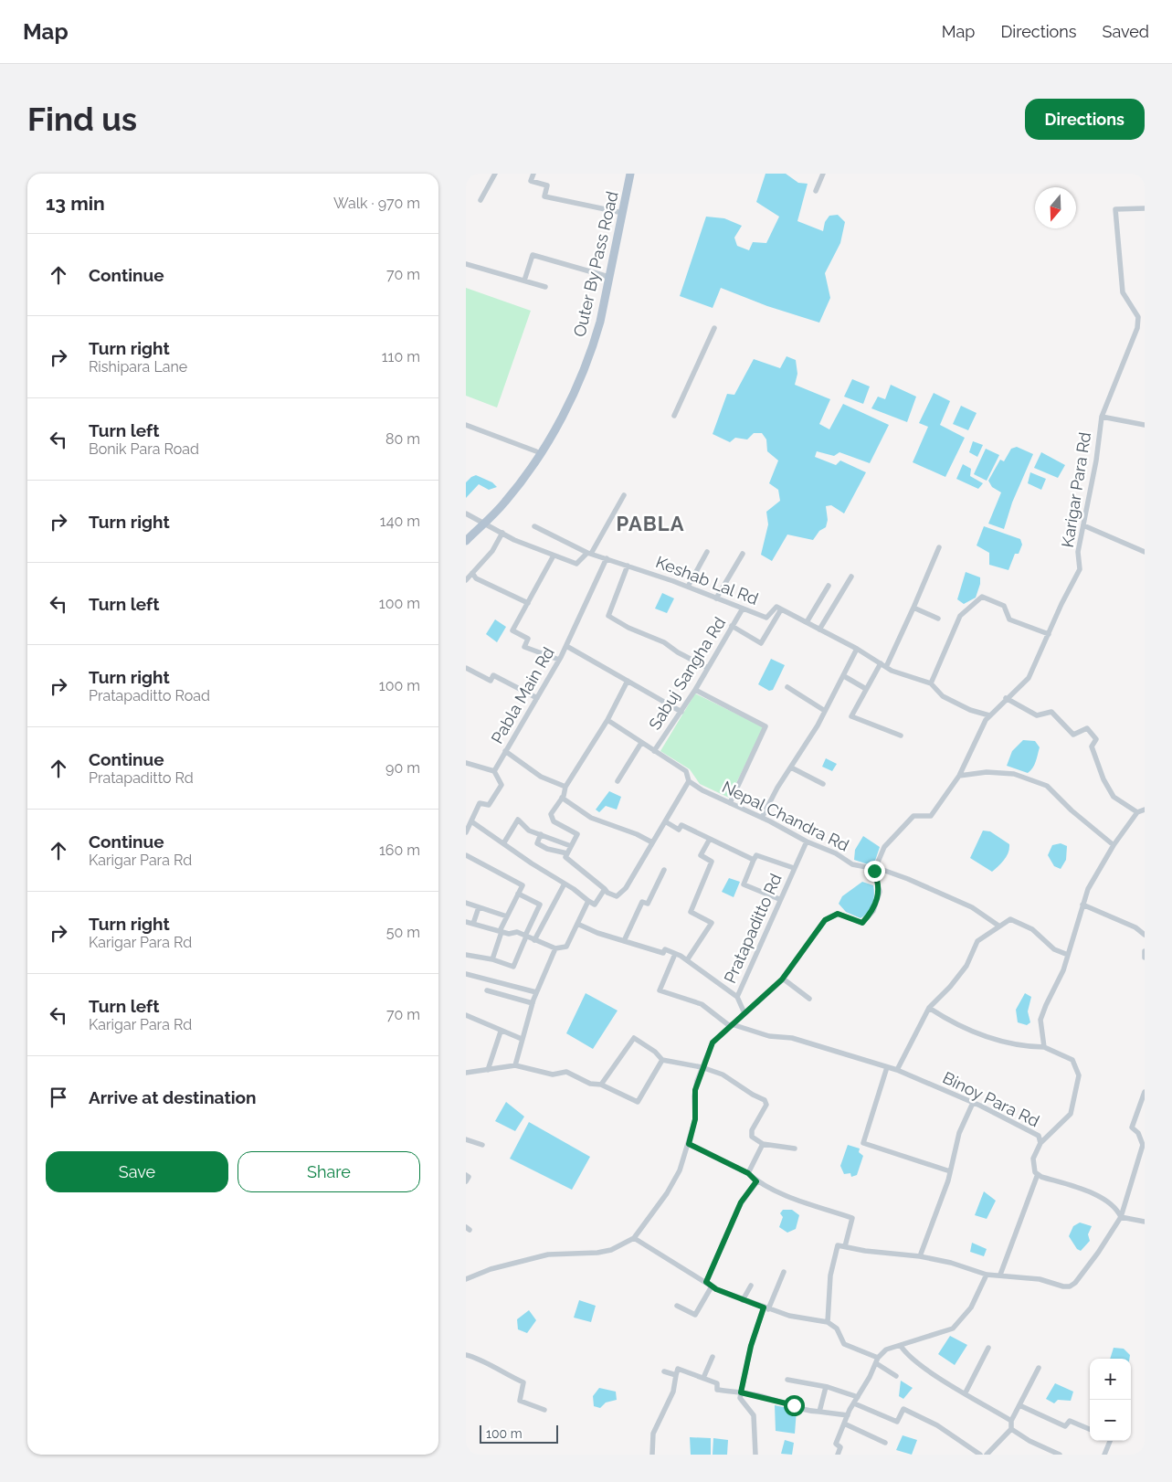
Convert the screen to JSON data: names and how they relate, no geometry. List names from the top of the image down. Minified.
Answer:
{"streets":{"main road":["Outer By Pass Road"],"street":["Karigar Para Rd","Keshab Lal Rd","Sabuj Sangha Rd","Pabla Main Rd","Nepal Chandra Rd","Pratapaditto Rd","Binoy Para Rd"]},"crossings":[["Karigar Para Rd","Nepal Chandra Rd"],["Keshab Lal Rd","Sabuj Sangha Rd"],["Keshab Lal Rd","Pabla Main Rd"],["Sabuj Sangha Rd","Nepal Chandra Rd"],["Nepal Chandra Rd","Pratapaditto Rd"]],"districts":["PABLA"],"scale_bar":"100 m","north":"bottom","page":{"header":"Map","nav":["Map","Directions","Saved"],"buttons":["Directions",["Save","Share"]],"title":"Find us","heading":["13 min","Walk · 970 m"],"list":[["Continue","70 m"],["Turn right","Rishipara Lane","110 m"],["Turn left","Bonik Para Road","80 m"],["Turn right","140 m"],["Turn left","100 m"],["Turn right","Pratapaditto Road","100 m"],["Continue","Pratapaditto Rd","90 m"],["Continue","Karigar Para Rd","160 m"],["Turn right","Karigar Para Rd","50 m"],["Turn left","Karigar Para Rd","70 m"],"Arrive at destination"],"map_buttons":["+","−"],"scale":"100 m"}}
